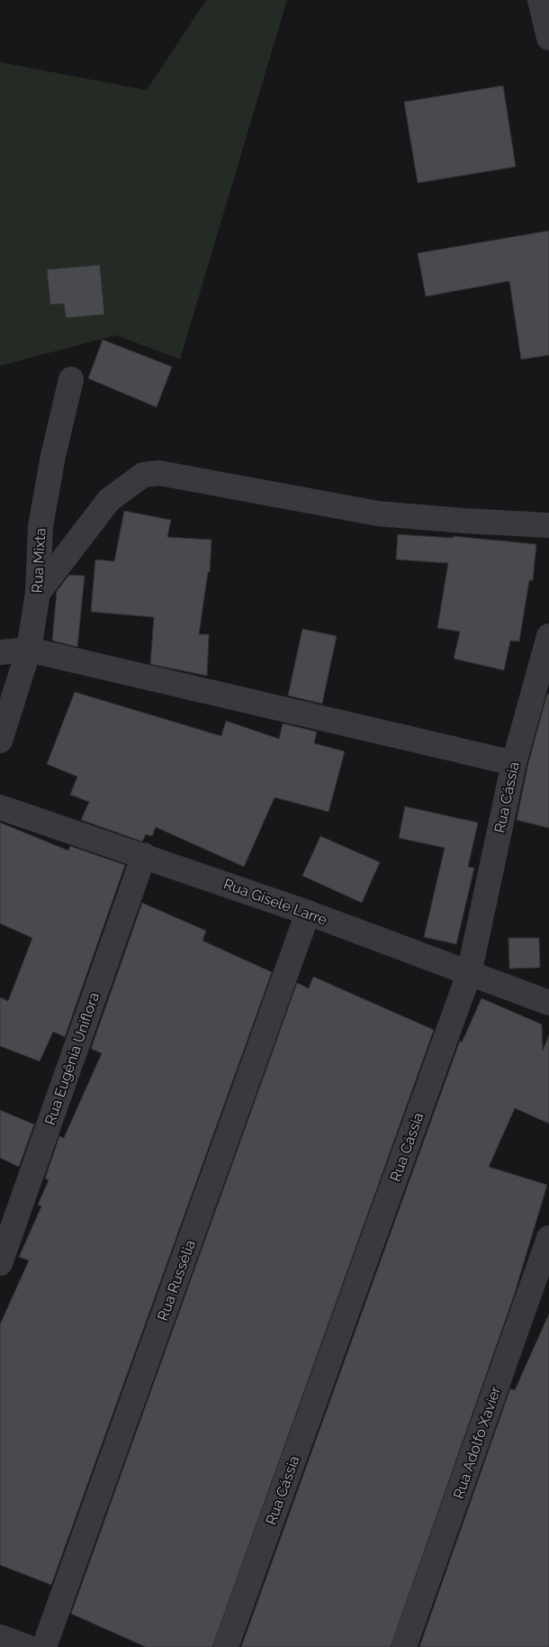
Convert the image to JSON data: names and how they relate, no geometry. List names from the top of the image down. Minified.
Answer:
{"streets":{"street":["Rua Mixta","Rua Cássia","Rua Gisele Larre","Rua Eugênia Uniflora","Rua Russélia","Rua Adolfo Xavier"]},"crossings":[["Rua Cássia","Rua Gisele Larre"],["Rua Gisele Larre","Rua Eugênia Uniflora"],["Rua Gisele Larre","Rua Russélia"]]}
